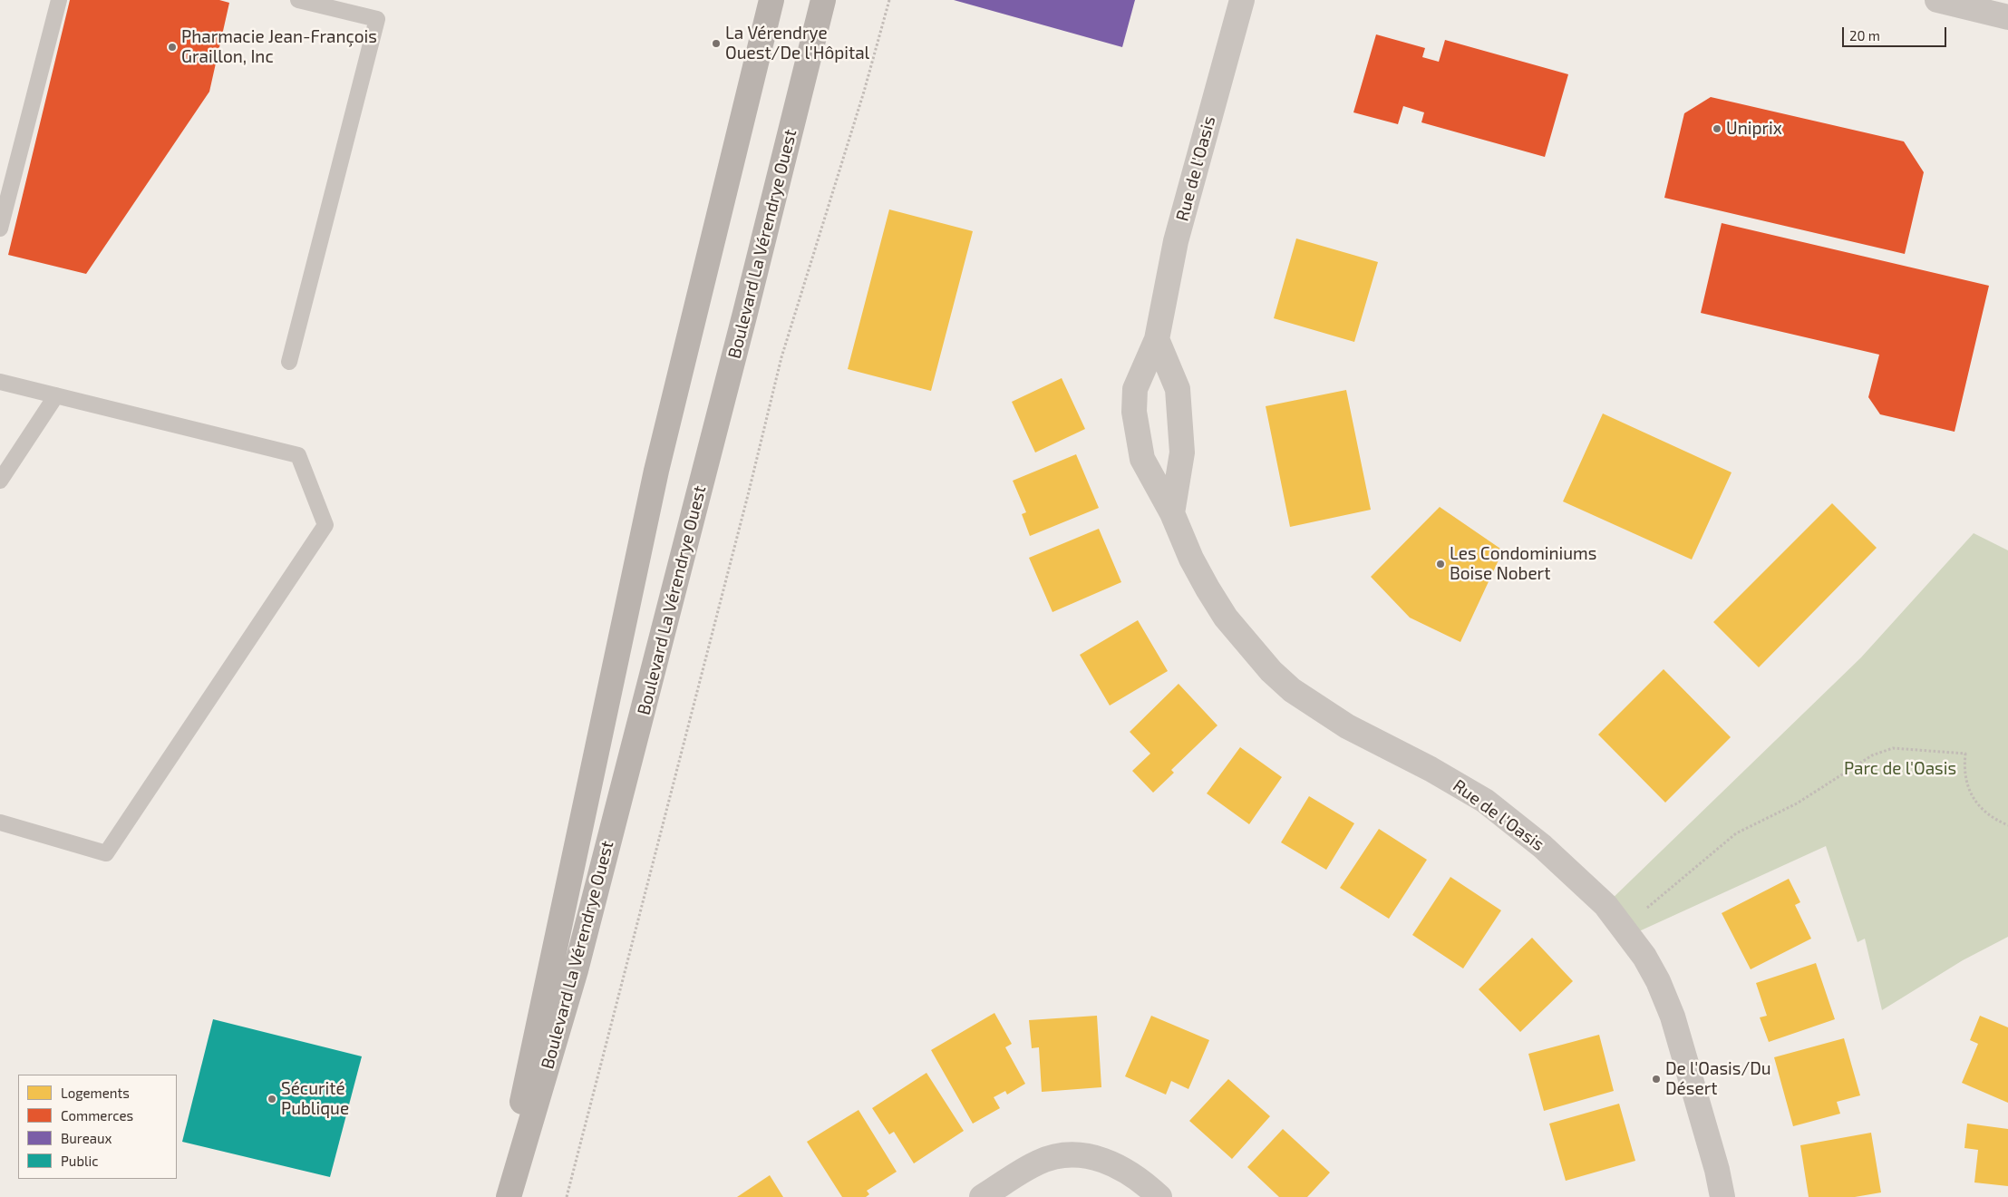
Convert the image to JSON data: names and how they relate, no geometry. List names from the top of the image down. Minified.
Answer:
{"streets":{"main road":["Boulevard La Vérendrye Ouest"],"street":["Rue de l'Oasis"]},"parks":["Parc de l'Oasis"],"places":["La Vérendrye Ouest/De l'Hôpital","Pharmacie Jean-François Graillon, Inc","Uniprix","Les Condominiums Boise Nobert","De l'Oasis/Du Désert","Sécurité Publique"],"legend":["Logements","Commerces","Bureaux","Public"],"scale_bar":"20 m"}
